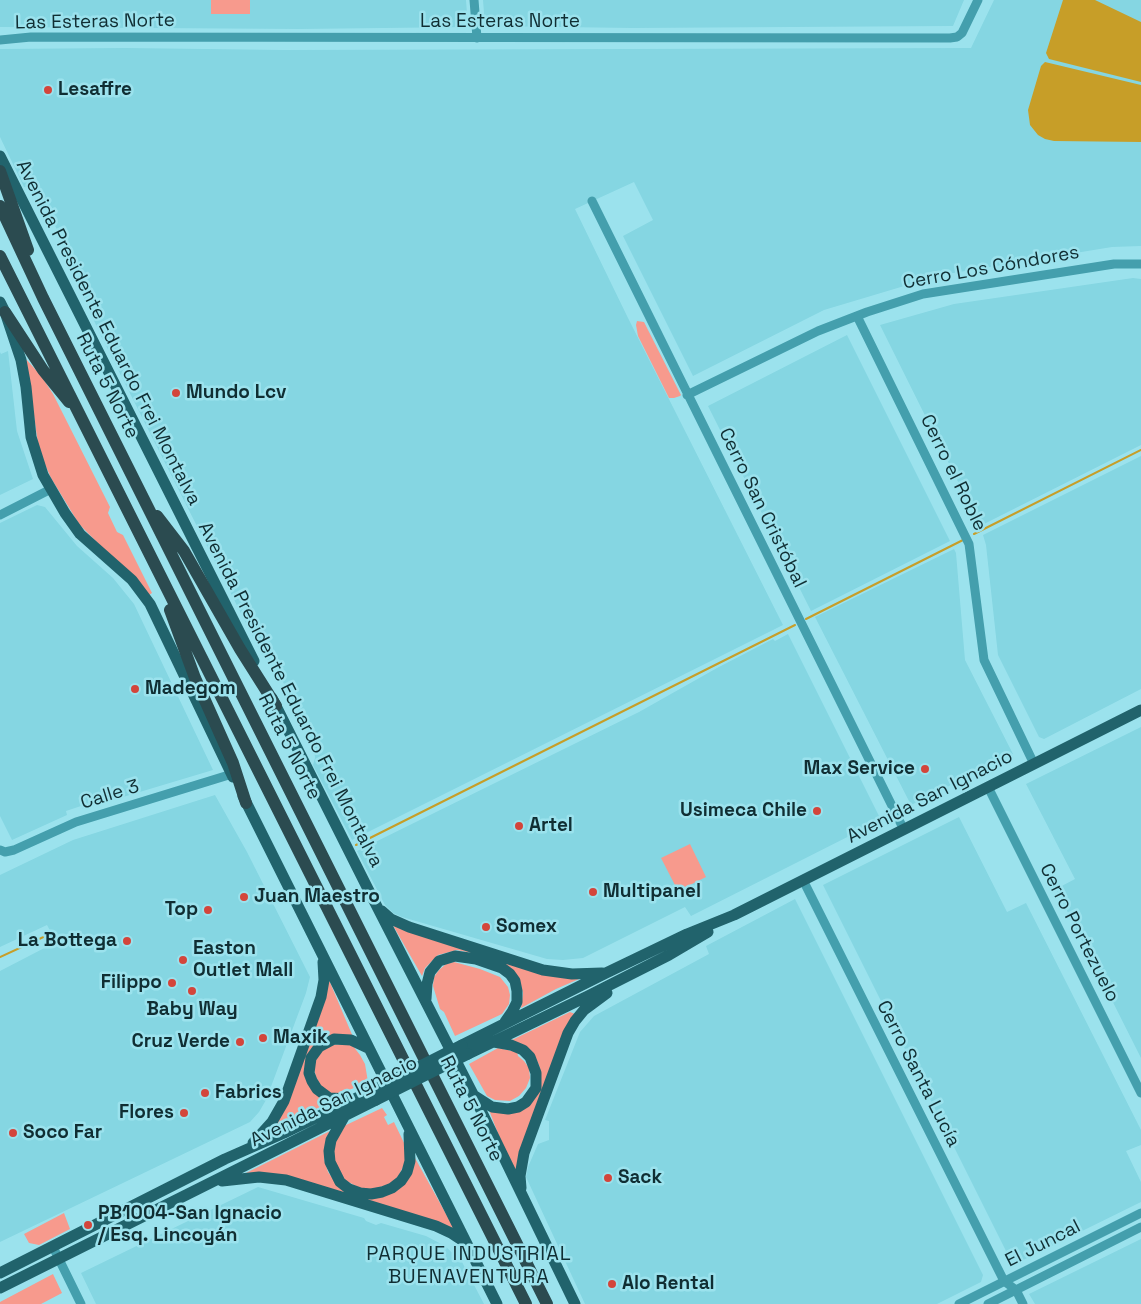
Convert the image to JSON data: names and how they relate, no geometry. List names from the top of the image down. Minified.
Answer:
{"streets":{"highway":["Ruta 5 Norte"],"main road":["Avenida Presidente Eduardo Frei Montalva","Avenida San Ignacio"],"street":["Las Esteras Norte","Cerro Los Cóndores","Cerro el Roble","Cerro San Cristóbal","Calle 3","Cerro Portezuelo","Cerro Santa Lucía","El Juncal"]},"crossings":[["Cerro Los Cóndores","Cerro el Roble"],["Cerro Los Cóndores","Cerro San Cristóbal"],["Cerro el Roble","Avenida San Ignacio"],["Cerro San Cristóbal","Avenida San Ignacio"],["Avenida San Ignacio","Cerro Portezuelo"],["Avenida San Ignacio","Cerro Santa Lucía"],["Cerro Santa Lucía","El Juncal"]],"districts":["PARQUE INDUSTRIAL BUENAVENTURA"],"places":["Lesaffre","Mundo Lcv","Madegom","Max Service","Usimeca Chile","Artel","Multipanel","Juan Maestro","Top","Somex","La Bottega","Easton Outlet Mall","Filippo","Baby Way","Maxik","Cruz Verde","Fabrics","Flores","Soco Far","Sack","PB1004-San Ignacio / Esq. Lincoyán","Alo Rental"]}
